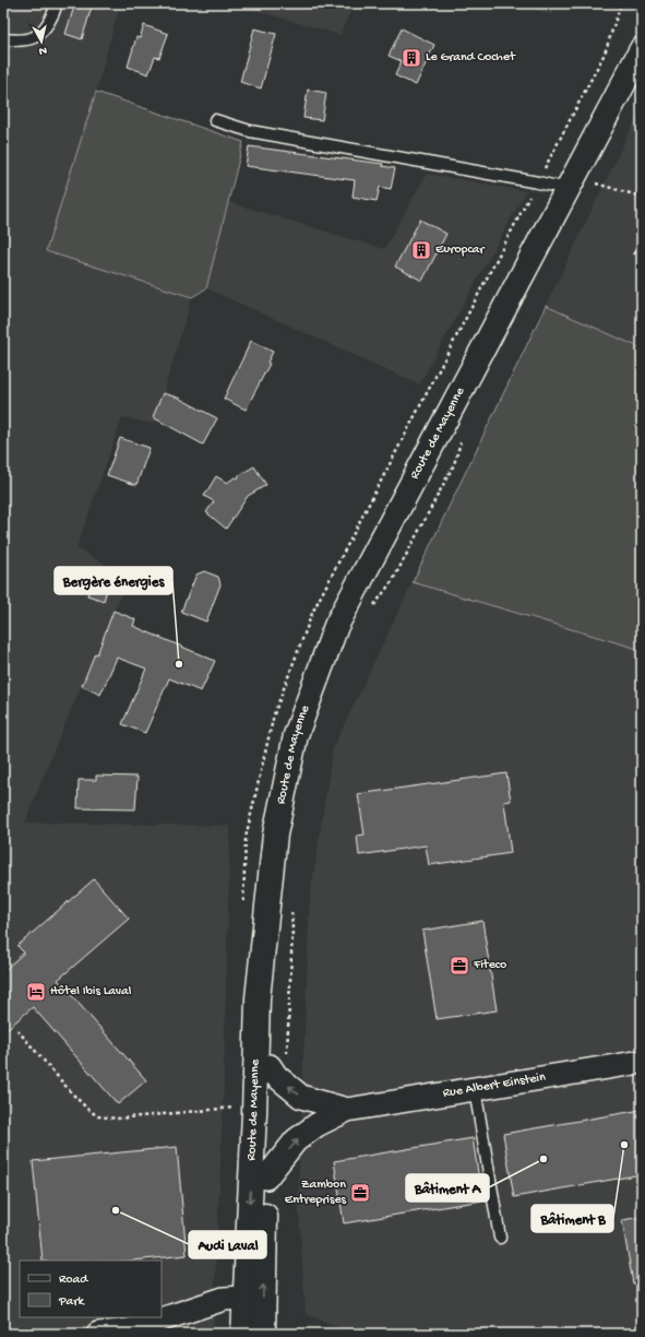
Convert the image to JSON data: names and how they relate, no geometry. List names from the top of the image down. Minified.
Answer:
{"streets":{"main road":["Route de Mayenne"],"street":["Rue Albert Einstein"]},"crossings":[["Route de Mayenne","Rue Albert Einstein"]],"places":{"building":["Le Grand Cochet","Europcar"],"other":["Bergère énergies","Bâtiment B","Bâtiment A","Audi Laval"],"office":["Fiteco","Zambon Entreprises"],"hotel":["Hôtel Ibis Laval"]},"legend":["Road","Park"],"north":"bottom"}
